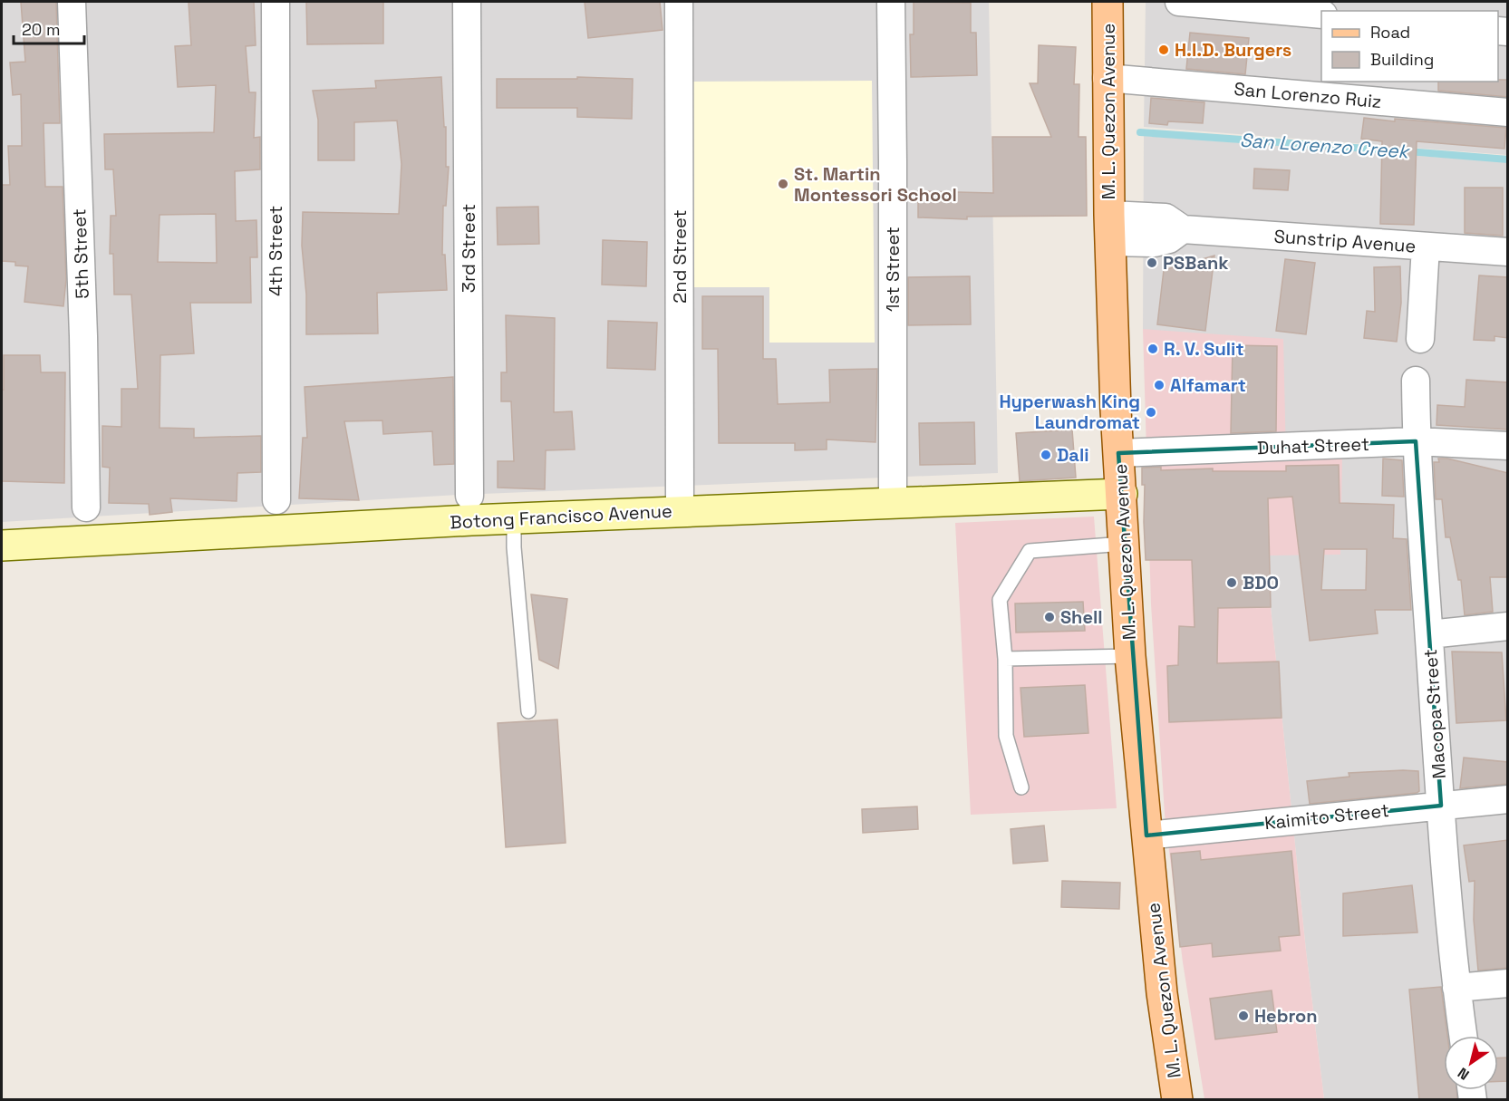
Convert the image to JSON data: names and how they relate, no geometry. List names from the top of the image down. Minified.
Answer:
{"streets":{"main road":["M. L. Quezon Avenue"],"street":["San Lorenzo Ruiz","Sunstrip Avenue","3rd Street","4th Street","5th Street","2nd Street","1st Street","Duhat Street","Botong Francisco Avenue","Macopa Street","Kaimito Street"]},"crossings":[["San Lorenzo Ruiz","M. L. Quezon Avenue"],["M. L. Quezon Avenue","Sunstrip Avenue"],["M. L. Quezon Avenue","Duhat Street"],["M. L. Quezon Avenue","Botong Francisco Avenue"],["M. L. Quezon Avenue","Kaimito Street"],["2nd Street","Botong Francisco Avenue"],["1st Street","Botong Francisco Avenue"],["Duhat Street","Macopa Street"],["Macopa Street","Kaimito Street"]],"water":["San Lorenzo Creek"],"places":["H.I.D. Burgers","St. Martin Montessori School","PSBank","R. V. Sulit","Alfamart","Hyperwash King Laundromat","Dali","BDO","Shell","Hebron"],"legend":["Road","Building"],"scale_bar":"20 m","north":"bottom left"}
